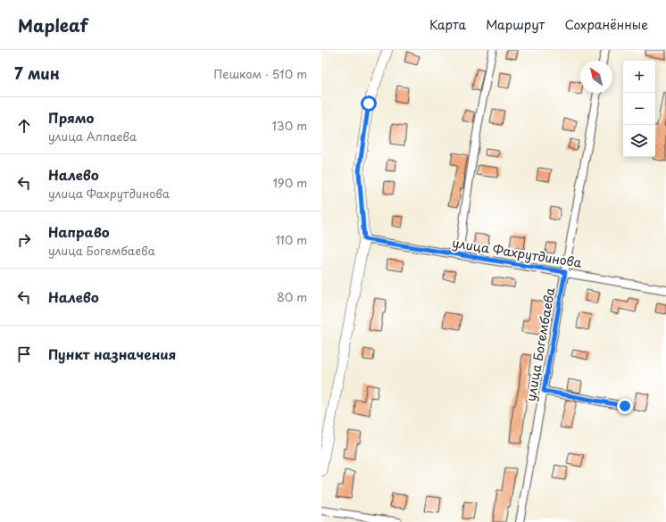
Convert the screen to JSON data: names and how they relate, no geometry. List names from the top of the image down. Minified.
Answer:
{"streets":{"street":["улица Фахрутдинова","улица Богембаева"]},"crossings":[["улица Фахрутдинова","улица Богембаева"]],"north":"top left","page":{"header":"Mapleaf","nav":["Карта","Маршрут","Сохранённые"],"heading":["7 мин","Пешком · 510 m"],"map_buttons":["+","−"],"list":[["Прямо","улица Аппаева","130 m"],["Налево","улица Фахрутдинова","190 m"],["Направо","улица Богембаева","110 m"],["Налево","80 m"],"Пункт назначения"]}}
